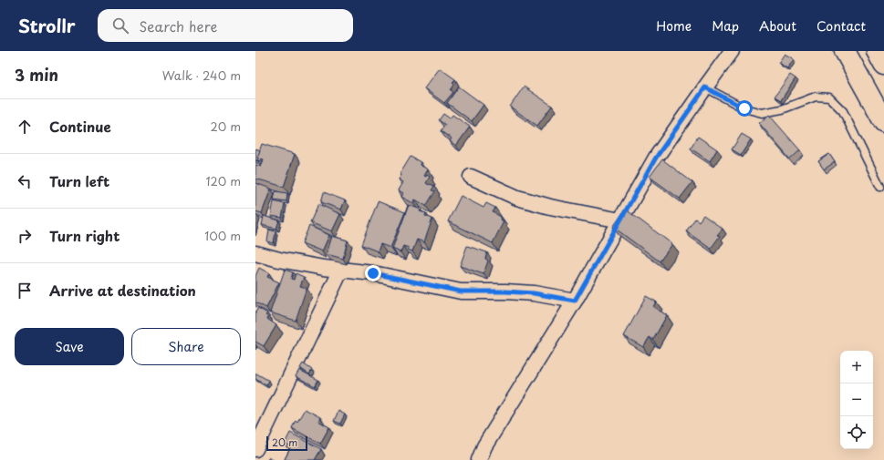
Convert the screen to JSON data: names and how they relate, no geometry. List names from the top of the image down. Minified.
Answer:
{"scale_bar":"20 m","page":{"header":"Strollr","search":"Search here","nav":["Home","Map","About","Contact"],"heading":["3 min","Walk · 240 m"],"list":[["Continue","20 m"],["Turn left","120 m"],["Turn right","100 m"],"Arrive at destination"],"buttons":["Save","Share"],"map_buttons":["+","−"],"scale":"20 m"}}
